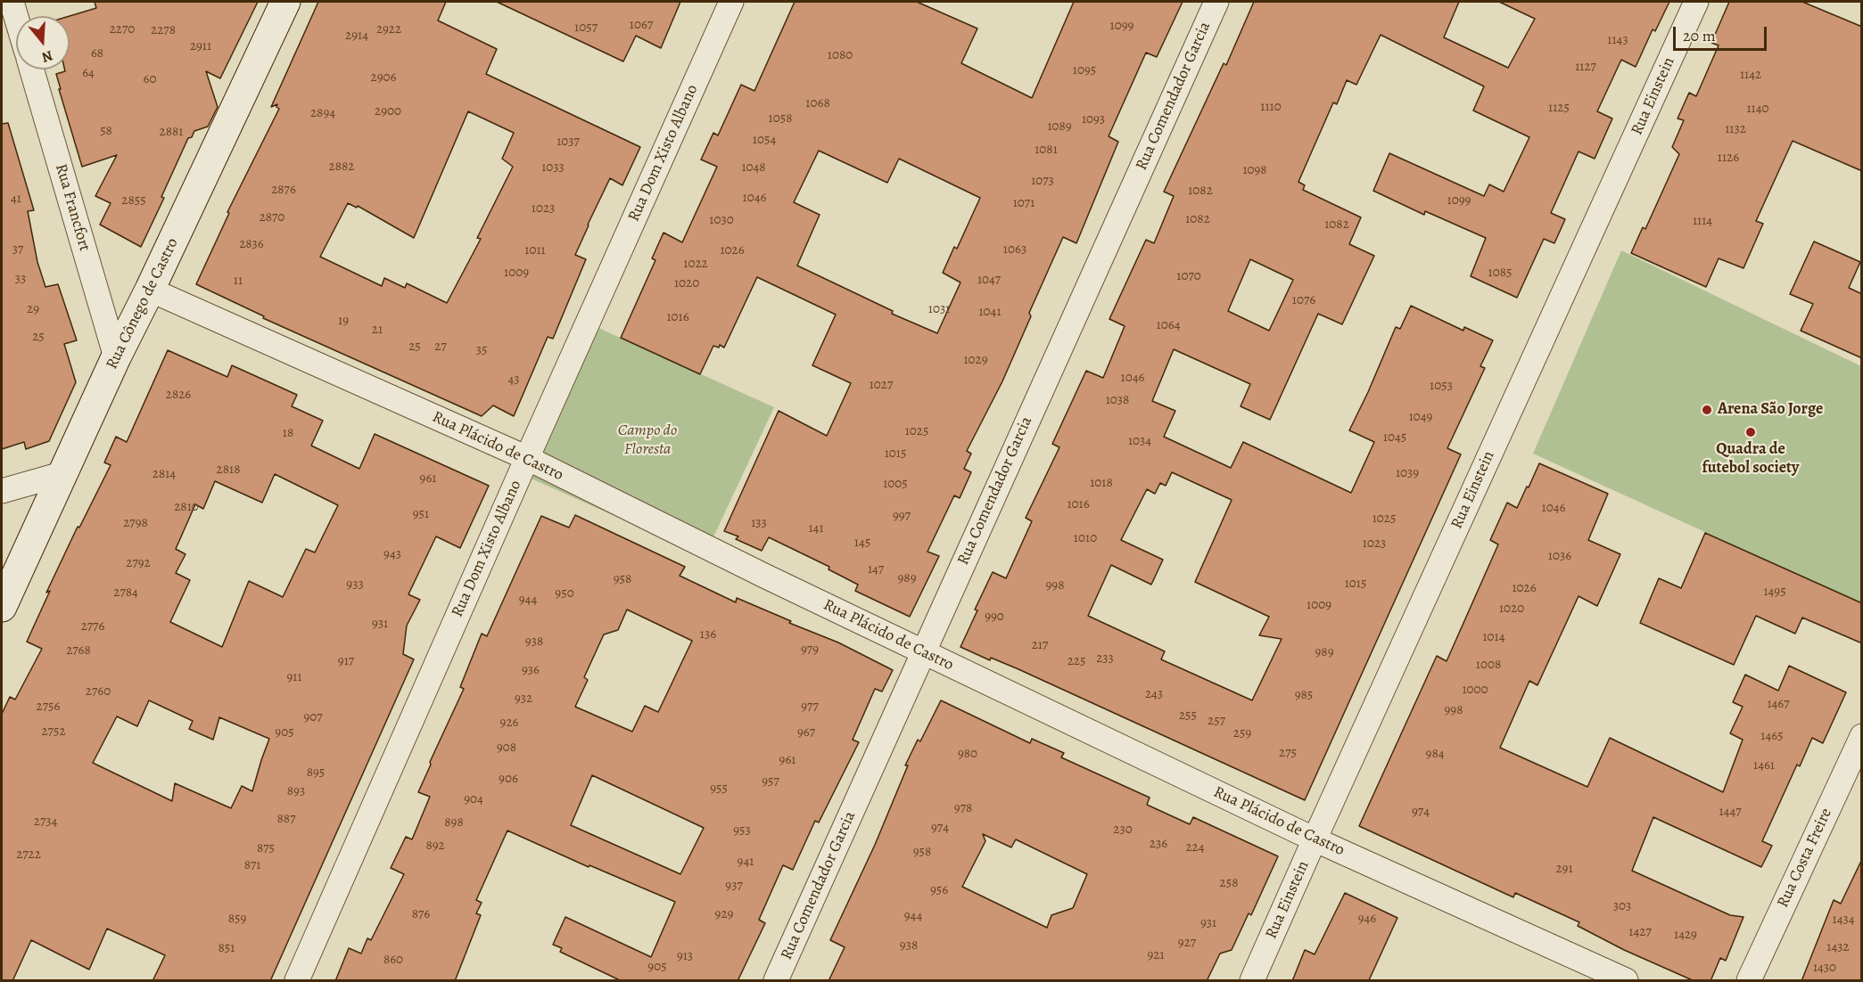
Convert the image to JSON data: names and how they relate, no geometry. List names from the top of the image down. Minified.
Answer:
{"streets":{"main road":["Rua Cônego de Castro"],"street":["Rua Comendador Garcia","Rua Einstein","Rua Dom Xisto Albano","Rua Francfort","Rua Plácido de Castro","Rua Costa Freire"]},"crossings":[["Rua Comendador Garcia","Rua Plácido de Castro"],["Rua Einstein","Rua Plácido de Castro"],["Rua Dom Xisto Albano","Rua Plácido de Castro"],["Rua Francfort","Rua Cônego de Castro"],["Rua Cônego de Castro","Rua Plácido de Castro"]],"parks":["Campo do Floresta"],"places":["Arena São Jorge","Quadra de futebol society"],"house_numbers":["1067","1099","1057","2270","2922","2278","2914","1143","2911","68","1080","1127","1095","64","1142","2906","60","1068","1110","1125","1140","2900","2894","1058","1093","1089","1132","58","2881","1054","1037","1081","1126","2882","1033","1048","1098","1073","2876","1082","1046","41","2855","1099","1071","1023","2870","1082","1030","1114","1082","2836","37","1063","1011","1026","1022","1009","1085","1070","33","1047","11","1020","1076","29","1031","1041","1016","19","1064","21","25","25","27","35","1029","1046","43","1027","1053","2826","1038","1049","1025","18","1045","1034","1015","2818","1039","2814","961","1018","1005","1016","2810","1046","951","997","1025","2798","133","141","1010","145","1023","943","1036","2792","147","989","958","1015","933","998","1026","1495","2784","950","944","1009","1020","990","931","2776","136","1014","938","217","979","2768","989","233","917","225","1008","936","911","1000","2760","243","985","932","1467","2756","977","998","255","907","257","926","2752","905","967","259","1465","908","275","980","984","961","1461","895","906","957","955","893","904","978","974","1447","887","2734","898","974","230","953","236","892","224","875","958","2722","941","871","291","258","937","956","303","876","929","944","859","946","1434","931","1427","1429","927","938","1432","851","921","913","860","905","1430"],"scale_bar":"20 m","north":"bottom"}
